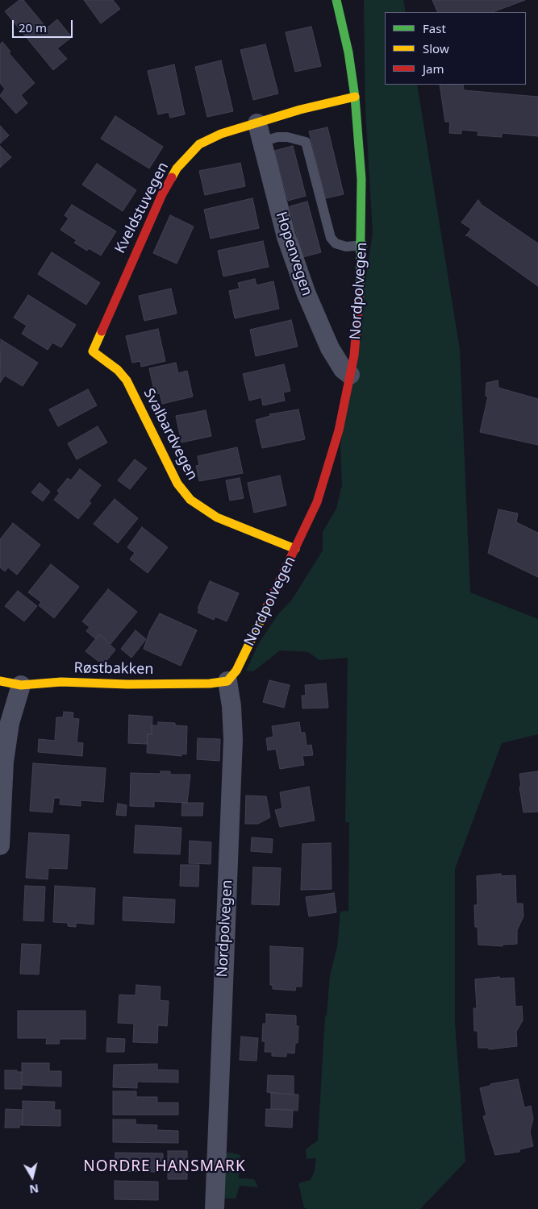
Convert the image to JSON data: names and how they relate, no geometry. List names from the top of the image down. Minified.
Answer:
{"streets":{"street":["Kveldstuvegen","Hopenvegen","Nordpolvegen","Svalbardvegen","Røstbakken"]},"crossings":[["Kveldstuvegen","Hopenvegen"],["Kveldstuvegen","Nordpolvegen"],["Kveldstuvegen","Svalbardvegen"],["Hopenvegen","Nordpolvegen"],["Nordpolvegen","Svalbardvegen"],["Nordpolvegen","Røstbakken"]],"districts":["NORDRE HANSMARK"],"legend":["Fast","Slow","Jam"],"scale_bar":"20 m","north":"bottom"}
